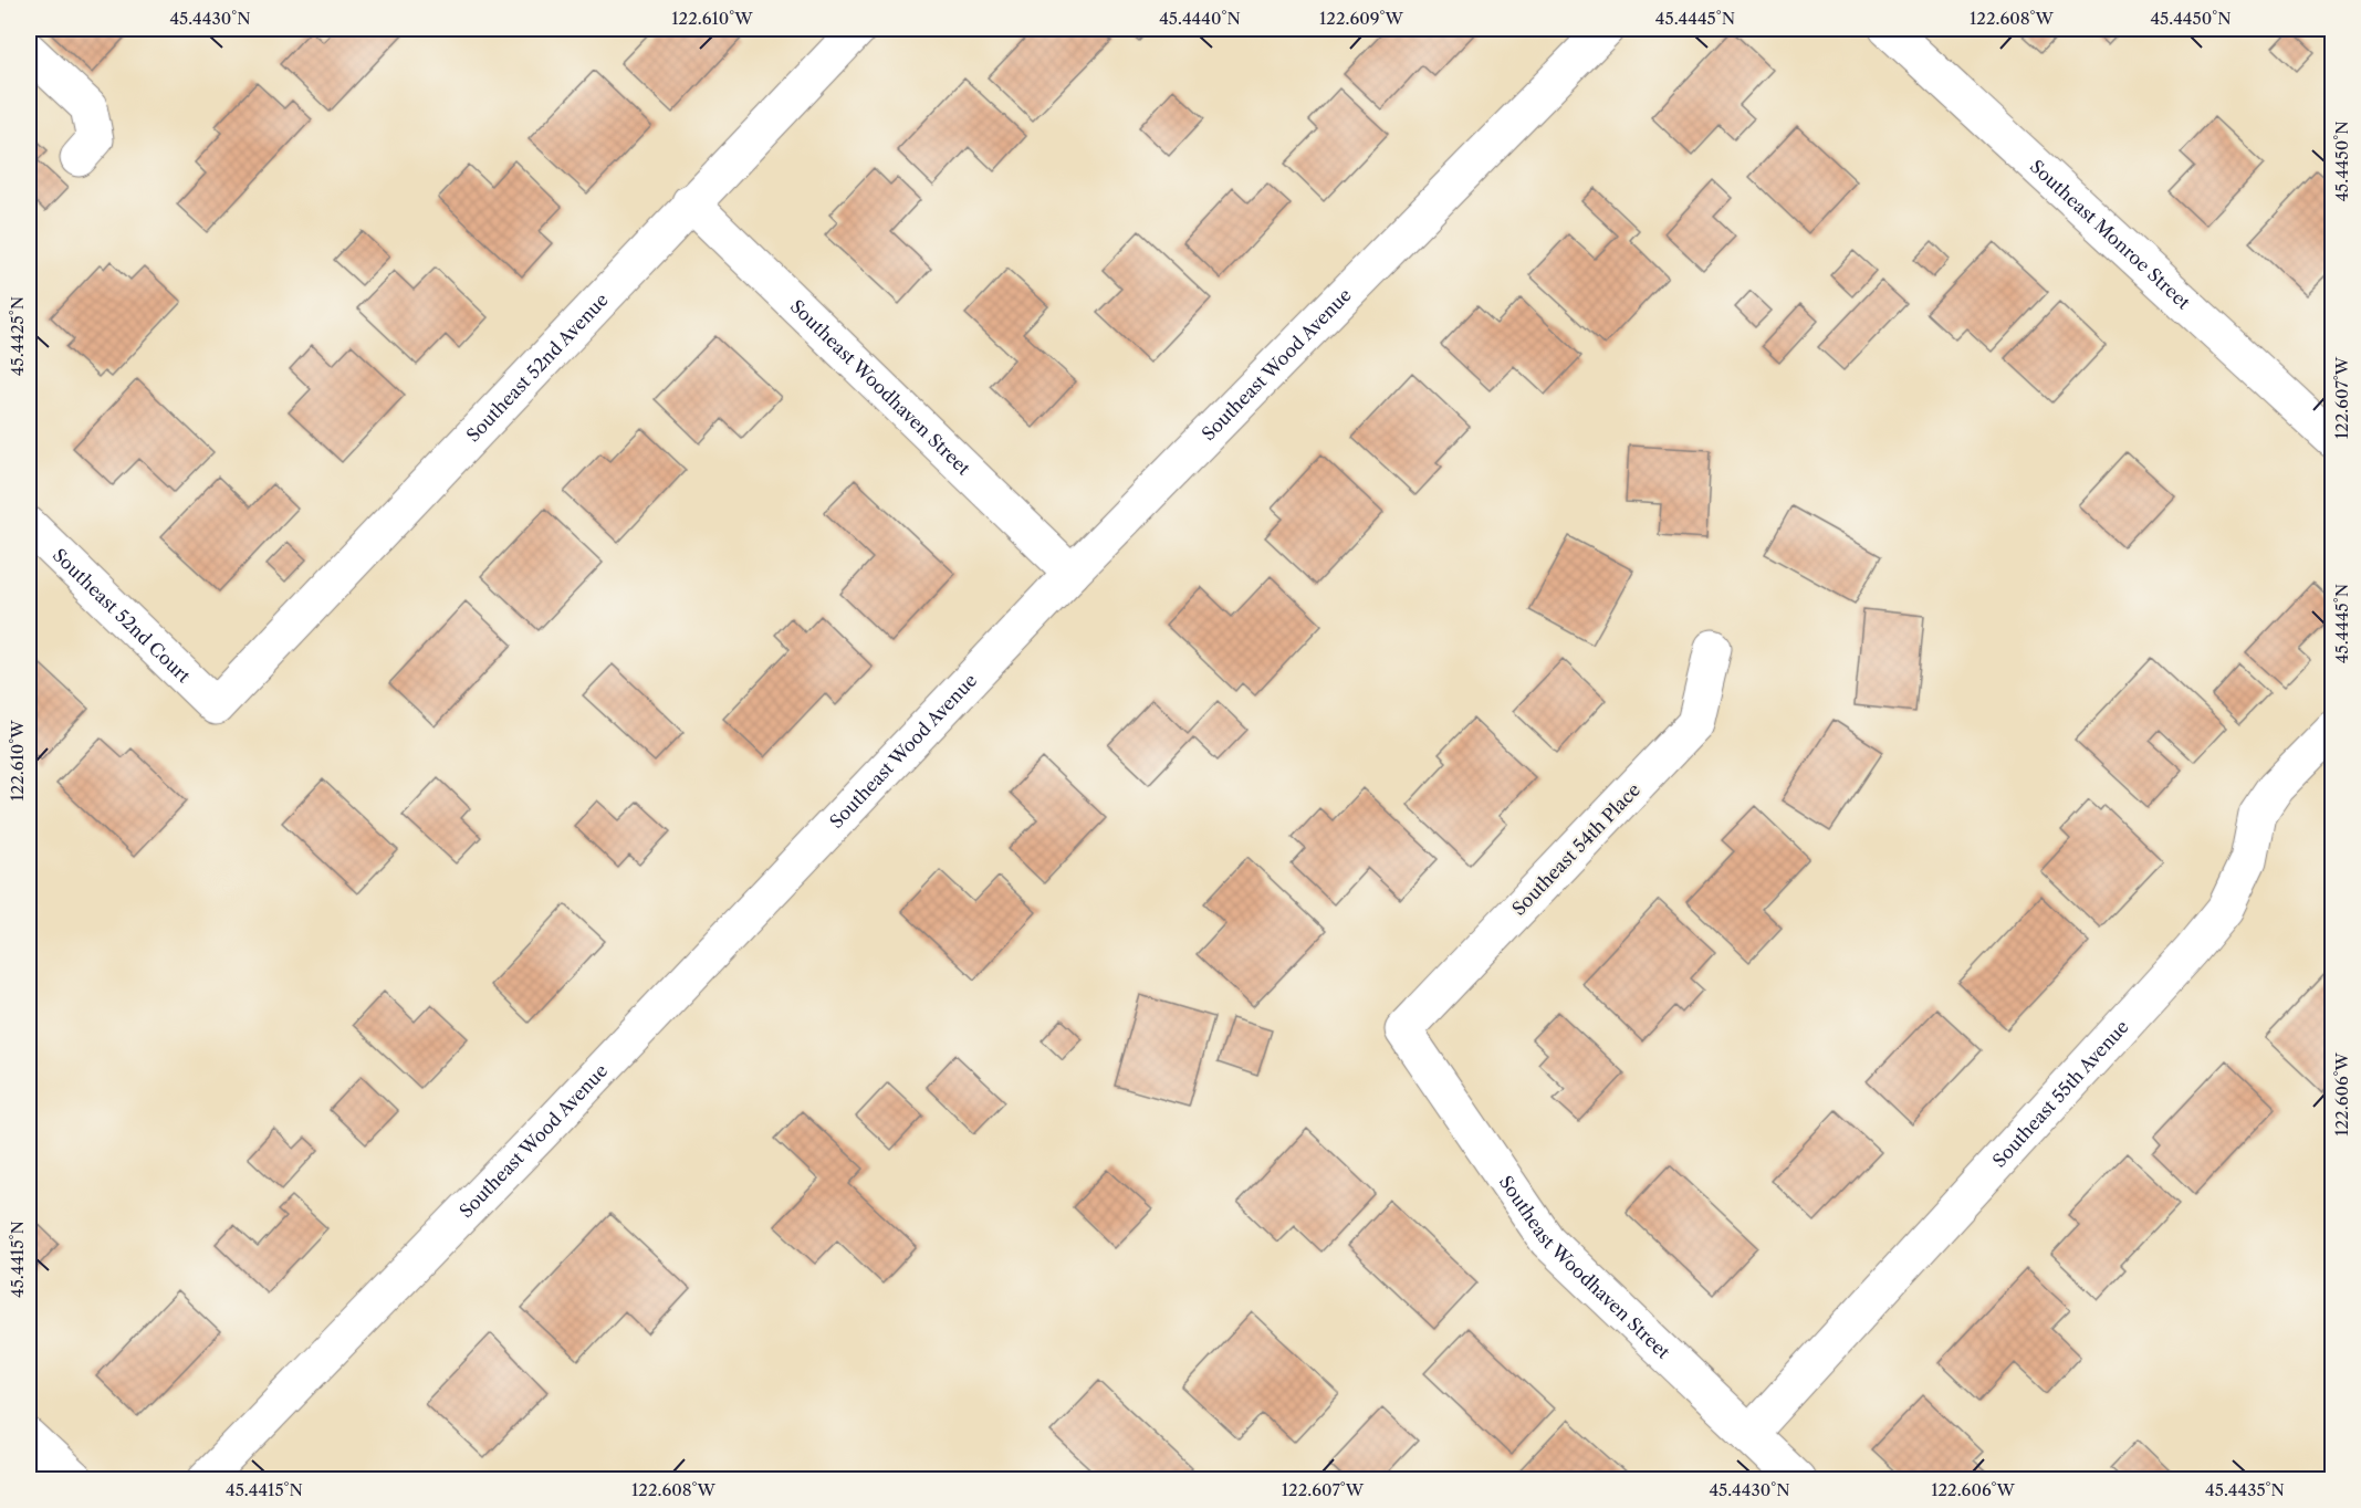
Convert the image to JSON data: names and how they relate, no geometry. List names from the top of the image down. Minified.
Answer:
{"streets":{"street":["Southeast Monroe Street","Southeast Wood Avenue","Southeast 52nd Avenue","Southeast Woodhaven Street","Southeast 52nd Court","Southeast 54th Place","Southeast 55th Avenue"]},"crossings":[["Southeast Wood Avenue","Southeast Woodhaven Street"],["Southeast 52nd Avenue","Southeast Woodhaven Street"],["Southeast 52nd Avenue","Southeast 52nd Court"],["Southeast Woodhaven Street","Southeast 54th Place"],["Southeast Woodhaven Street","Southeast 55th Avenue"]],"coordinates":["45.4430°N","122.610°W","45.4440°N","122.609°W","45.4445°N","122.608°W","45.4450°N","45.4425°N","122.607°W","122.606°W","45.4415°N","45.4435°N"]}
